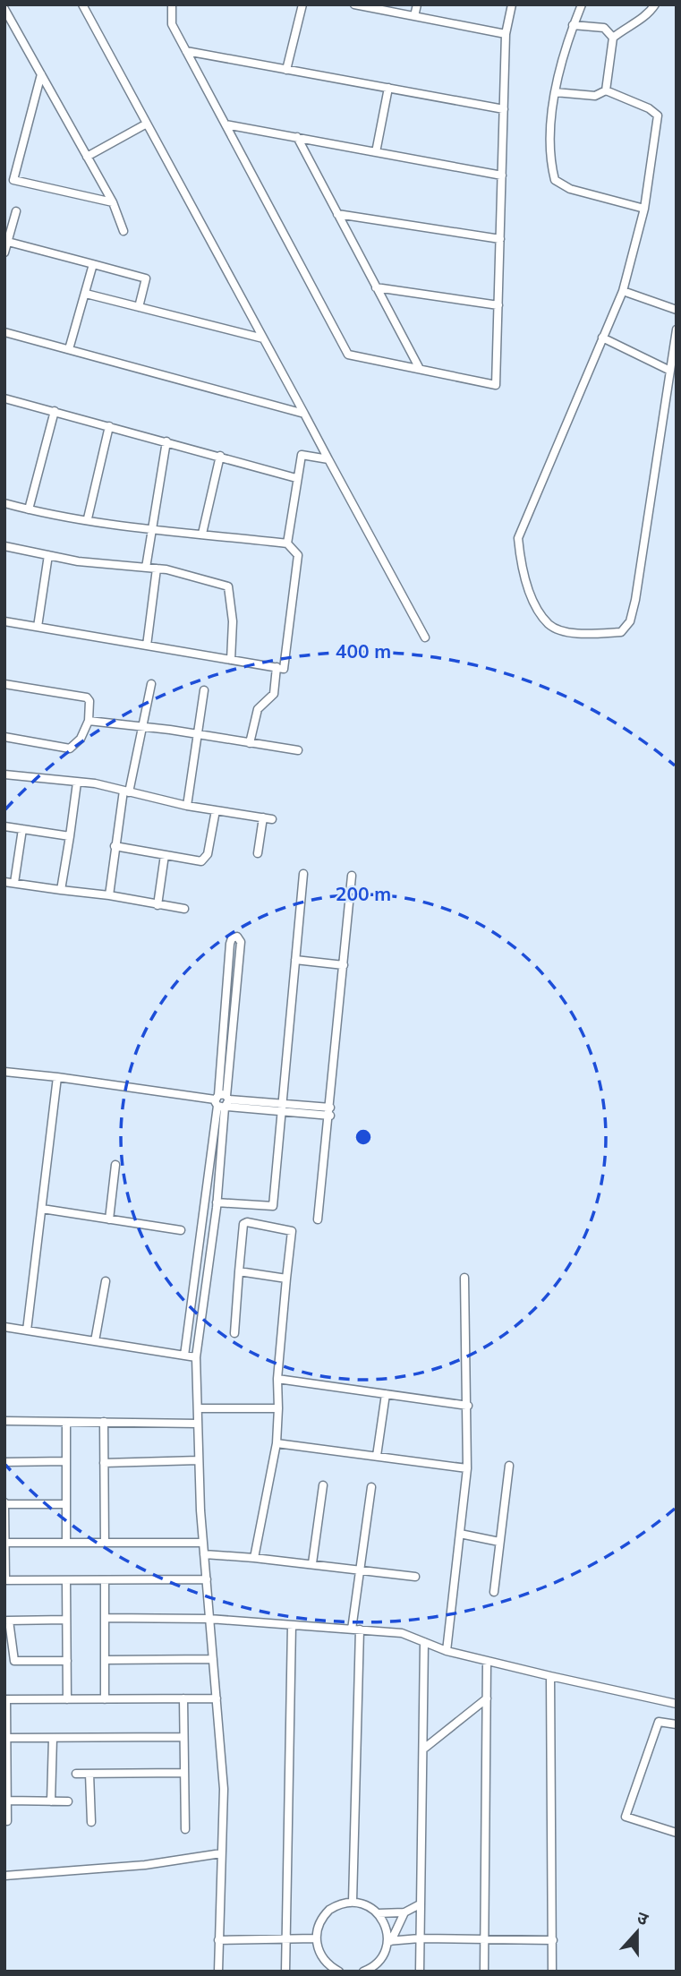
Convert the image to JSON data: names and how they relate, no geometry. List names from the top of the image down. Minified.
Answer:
{"north":"top","rings":["400 m","200 m"]}
